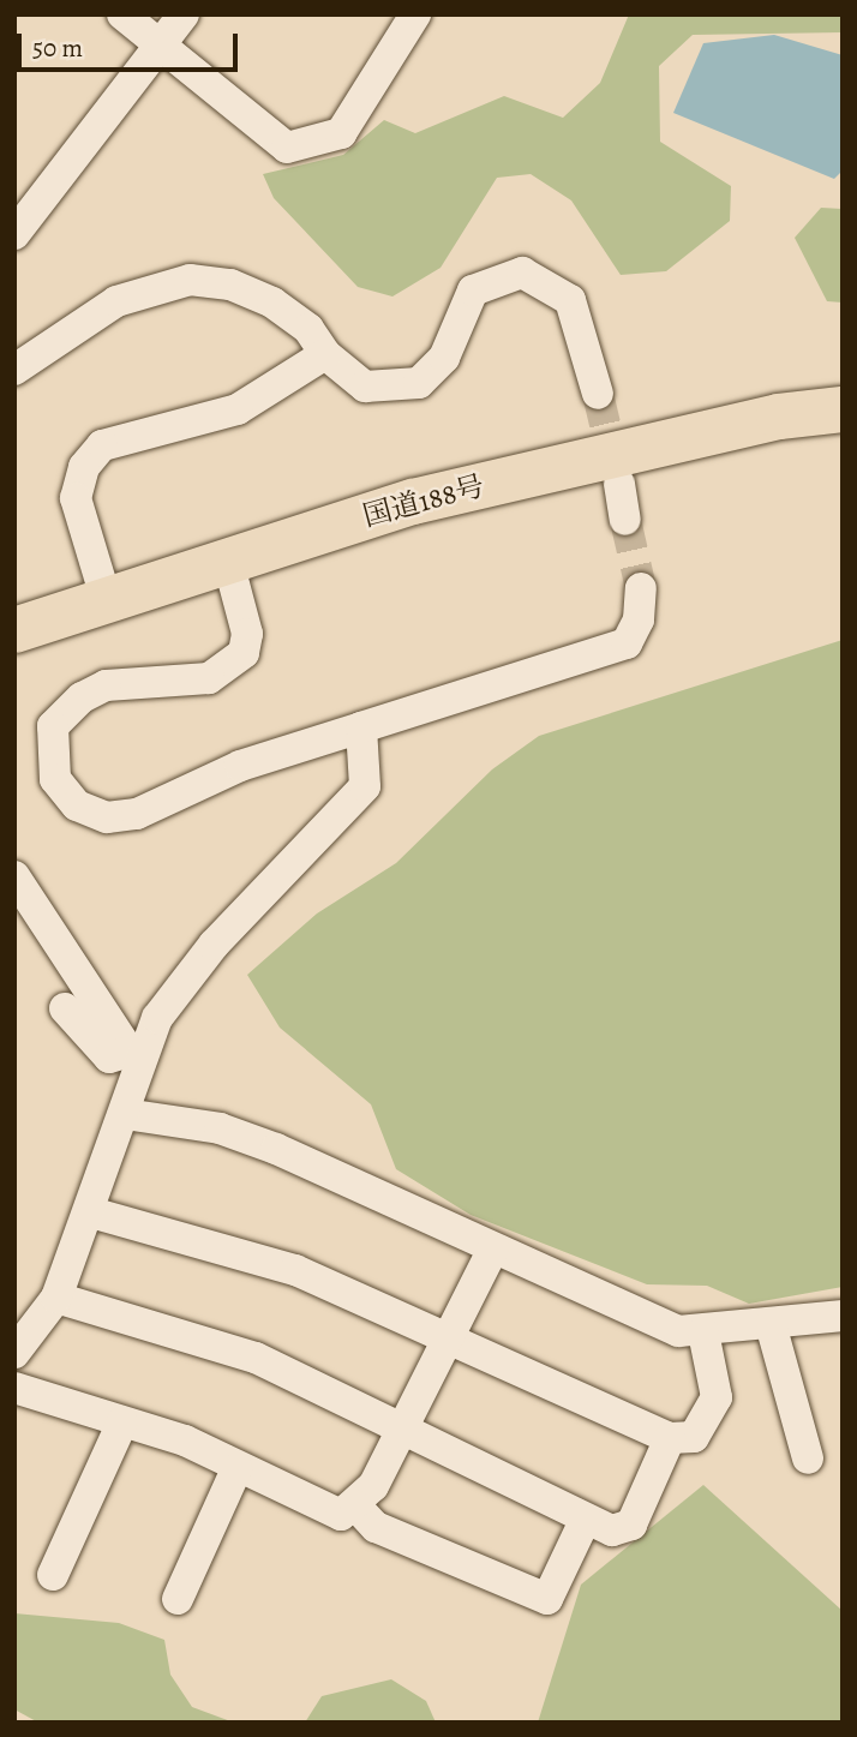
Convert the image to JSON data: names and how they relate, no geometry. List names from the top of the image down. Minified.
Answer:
{"streets":{"highway":["国道188号"]},"scale_bar":"50 m"}
